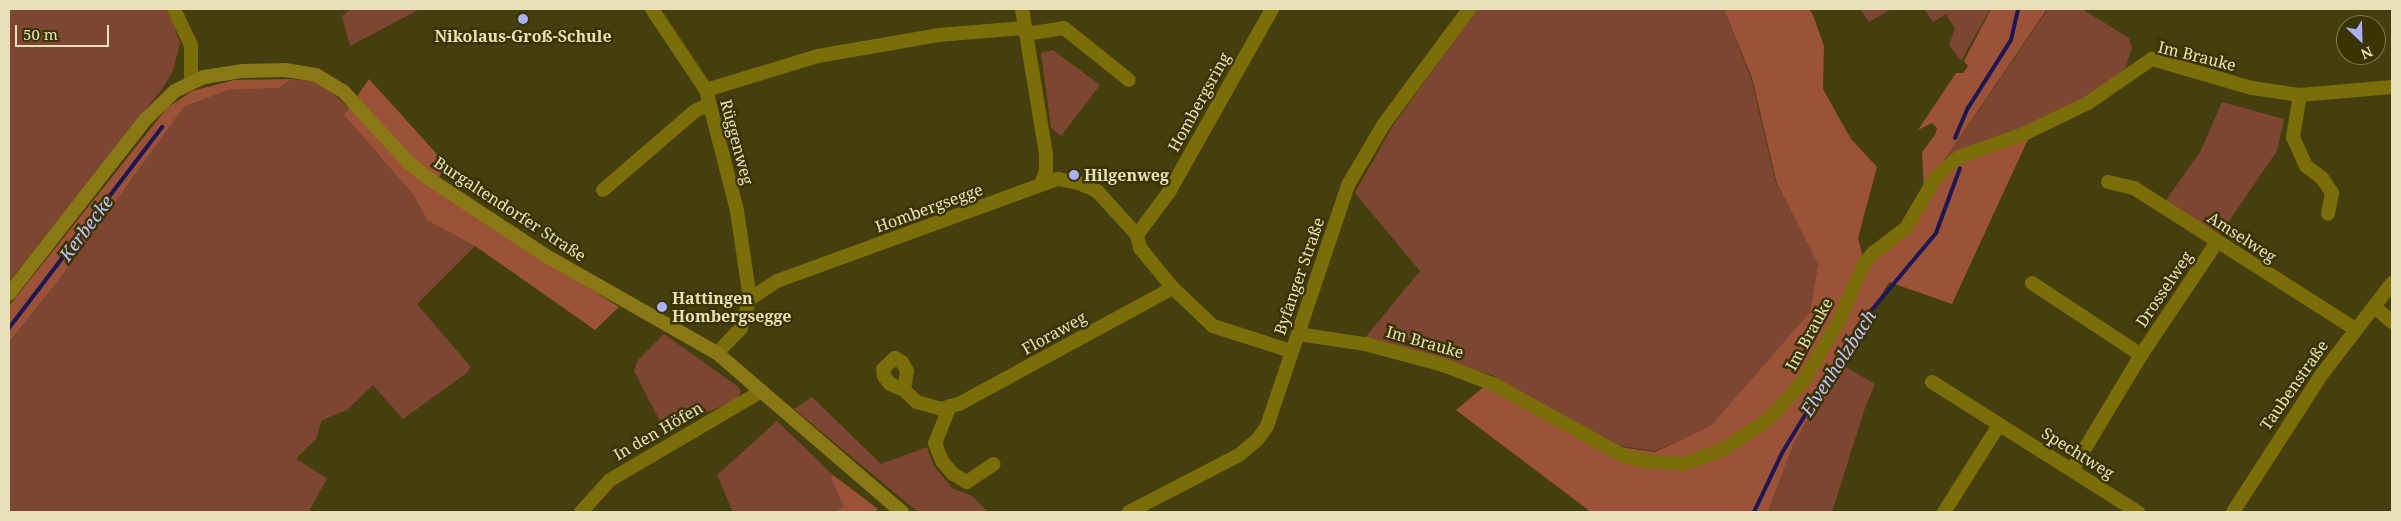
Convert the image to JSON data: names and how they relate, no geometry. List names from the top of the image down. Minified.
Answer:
{"streets":{"main road":["Burgaltendorfer Straße"],"street":["Im Brauke","Hombergsring","Rüggenweg","Hombergsegge","Amselweg","Byfanger Straße","Drosselweg","Floraweg","Taubenstraße","In den Höfen","Spechtweg"]},"crossings":[["Im Brauke","Byfanger Straße"],["Rüggenweg","Hombergsegge"],["Burgaltendorfer Straße","In den Höfen"],["Amselweg","Drosselweg"],["Amselweg","Taubenstraße"],["Drosselweg","Spechtweg"]],"water":["Kerbecke","Elvenholzbach"],"places":["Nikolaus-Groß-Schule","Hilgenweg","Hattingen Hombergsegge"],"scale_bar":"50 m","north":"bottom right"}
